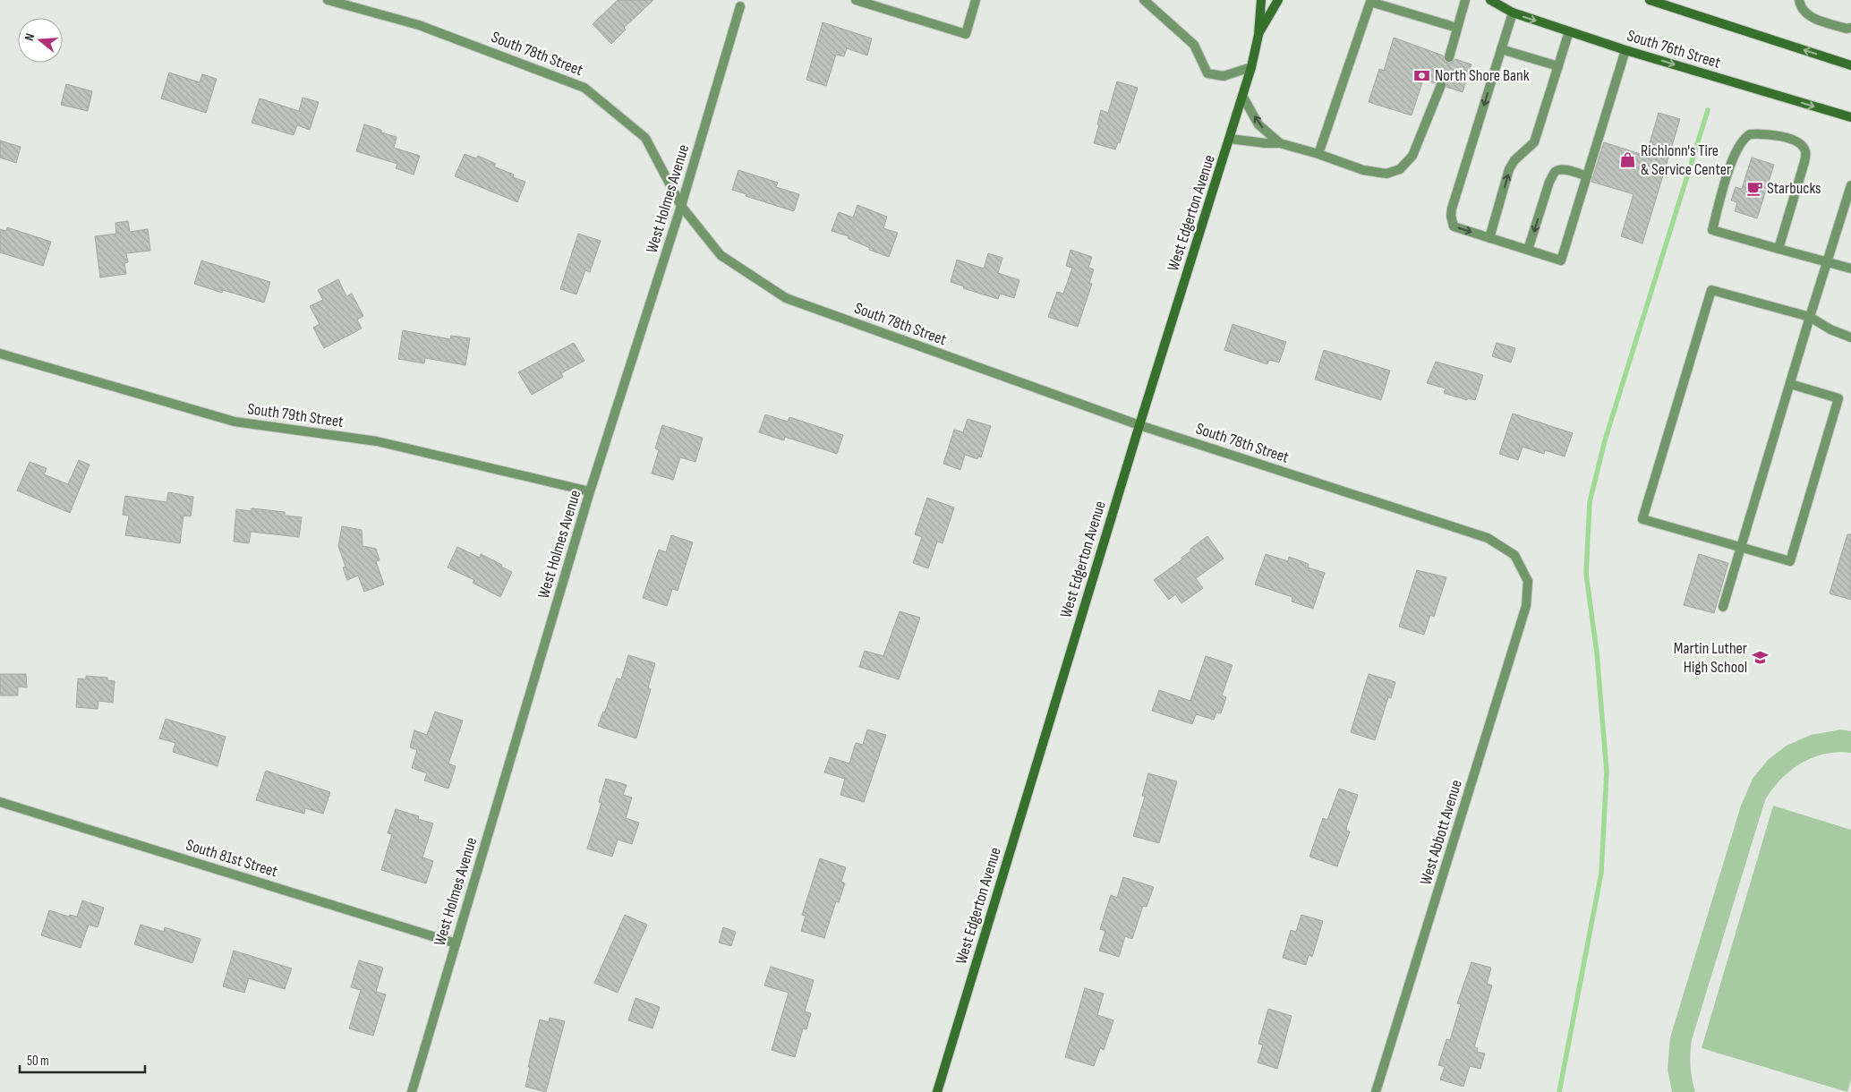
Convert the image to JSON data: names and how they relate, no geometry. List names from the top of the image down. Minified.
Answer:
{"streets":{"street":["South 76th Street","South 78th Street","West Holmes Avenue","West Edgerton Avenue","South 79th Street","West Abbott Avenue","South 81st Street"]},"crossings":[["South 78th Street","West Holmes Avenue"],["South 78th Street","West Edgerton Avenue"],["South 78th Street","West Abbott Avenue"],["West Holmes Avenue","South 79th Street"],["West Holmes Avenue","South 81st Street"]],"places":{"bank":["North Shore Bank"],"shop":["Richlonn's Tire & Service Center"],"cafe":["Starbucks"],"school or university":["Martin Luther High School"]},"scale_bar":"50 m","north":"left"}
